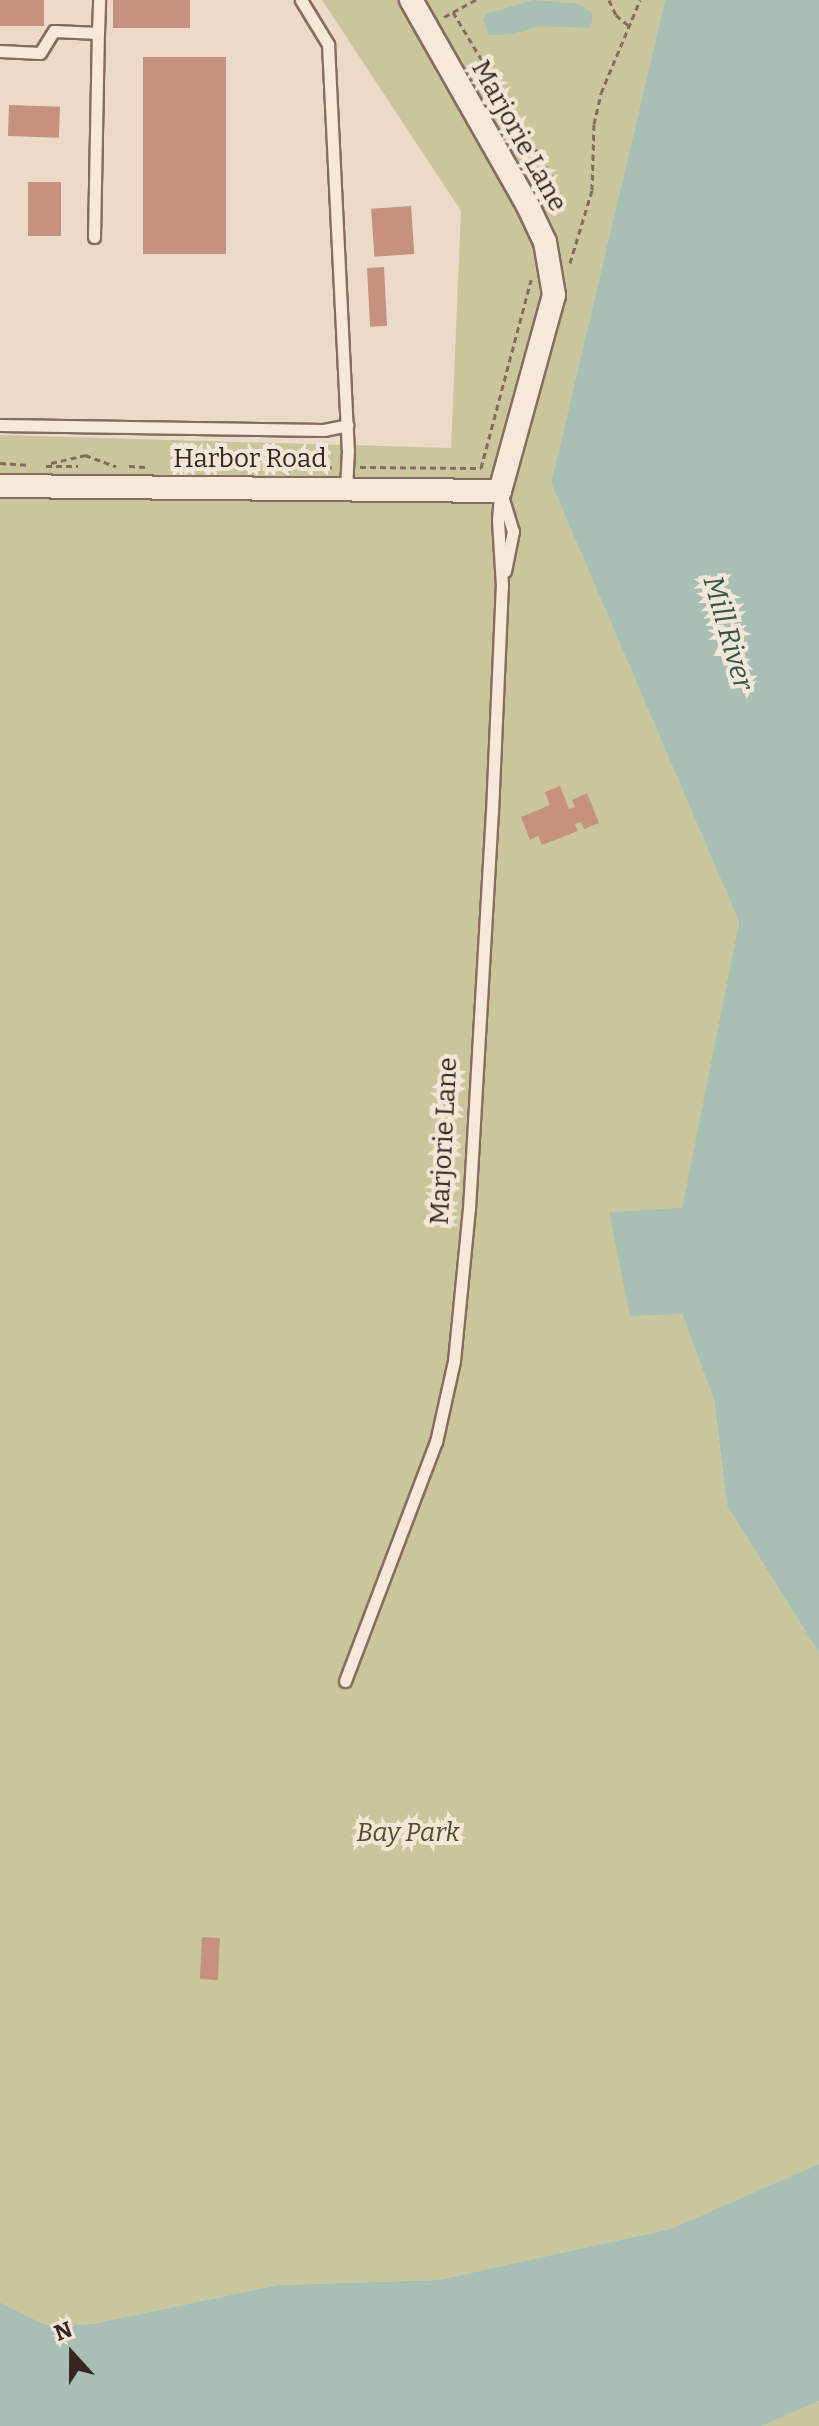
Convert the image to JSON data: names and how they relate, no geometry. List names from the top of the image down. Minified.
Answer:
{"streets":{"street":["Marjorie Lane","Harbor Road"]},"crossings":[["Marjorie Lane","Harbor Road"]],"water":["Mill River"],"parks":["Bay Park"],"north":"top"}
